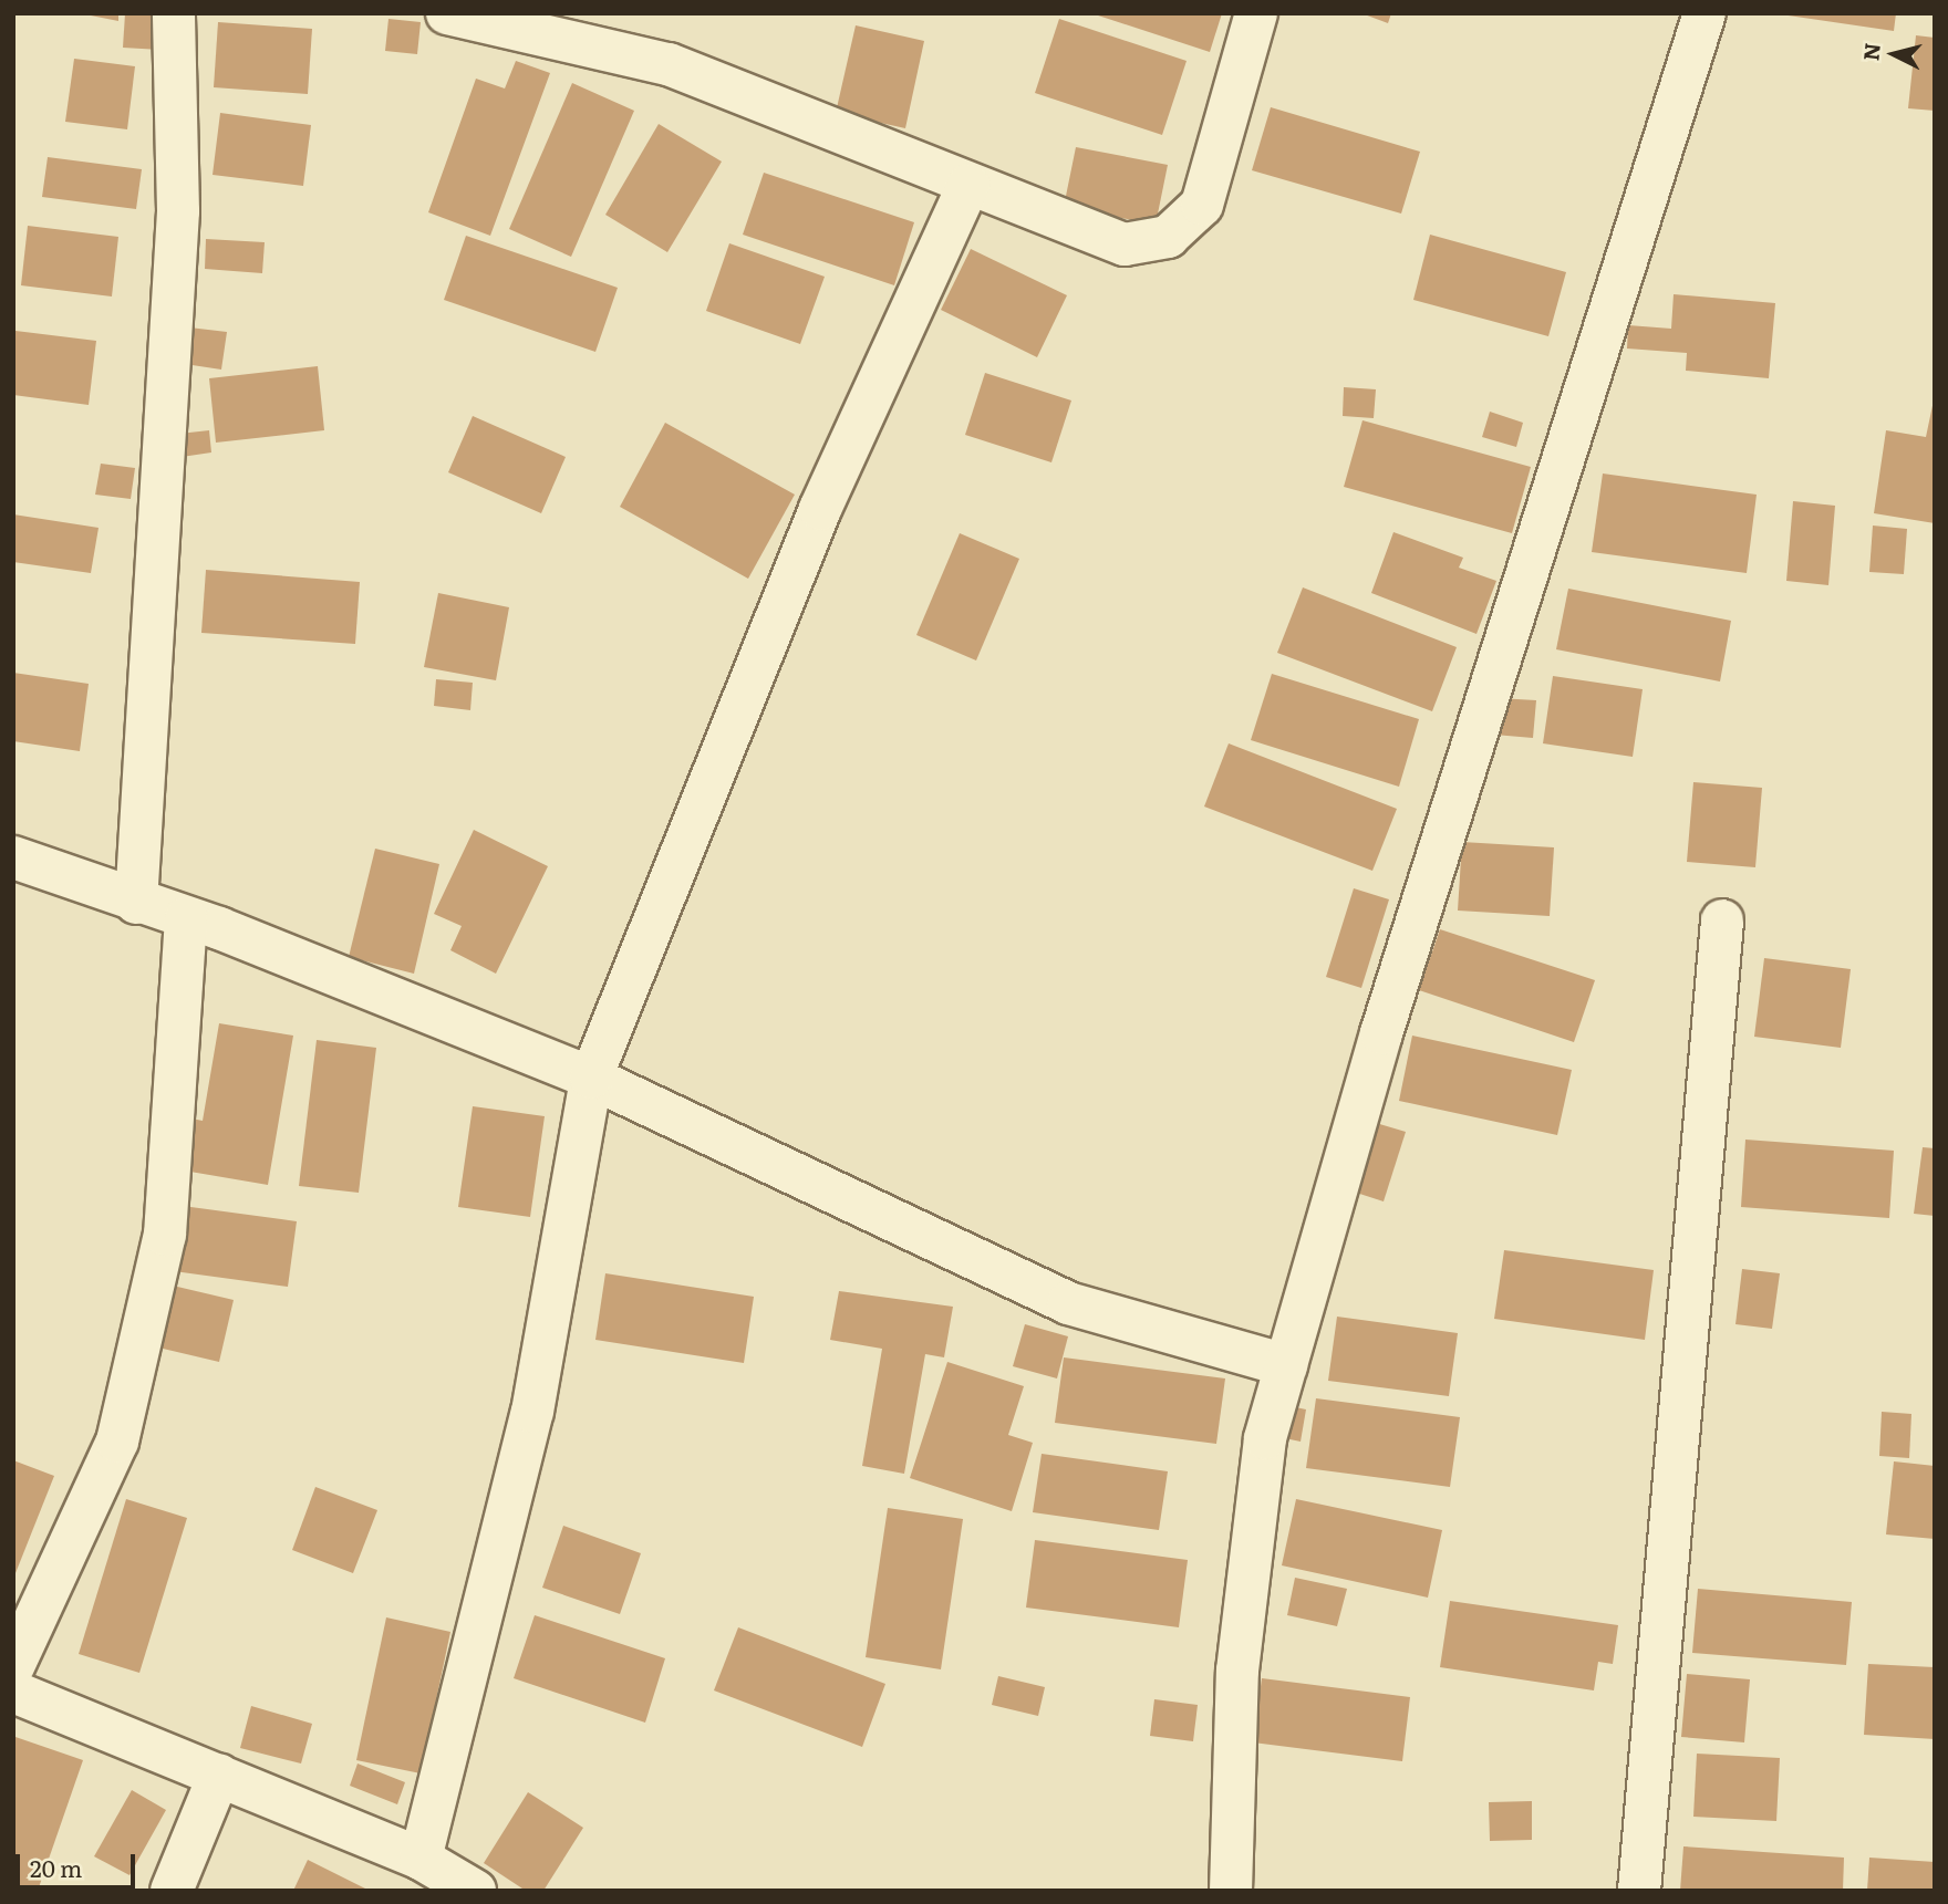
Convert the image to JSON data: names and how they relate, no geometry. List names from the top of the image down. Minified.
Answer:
{"scale_bar":"20 m","north":"left"}
